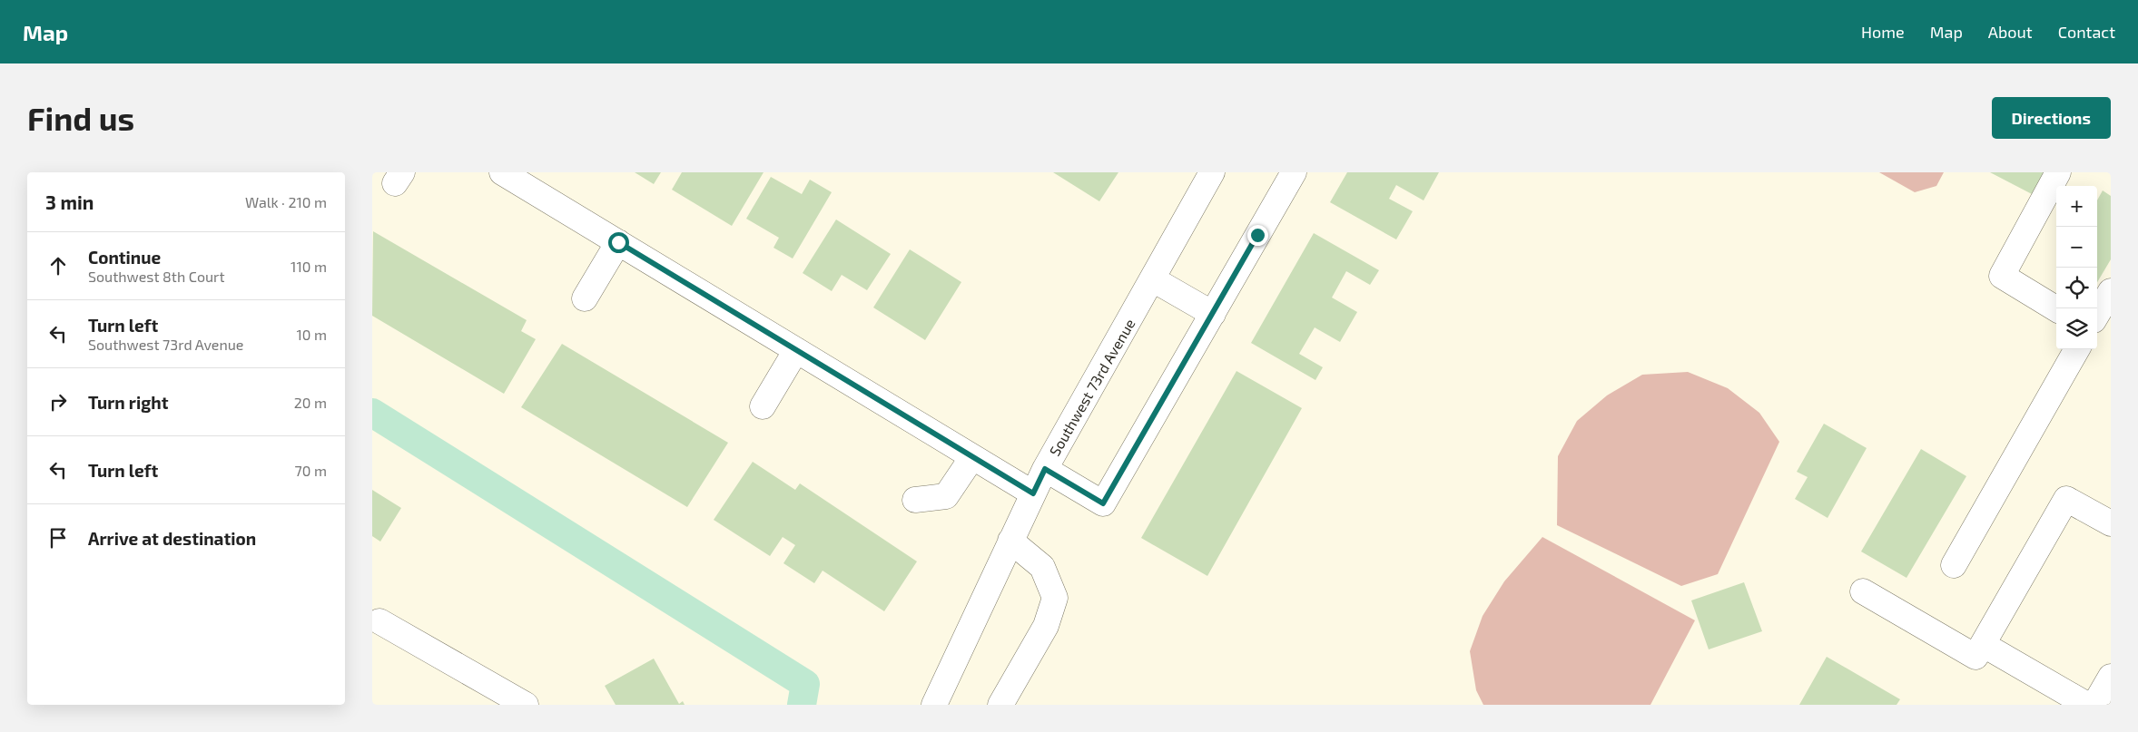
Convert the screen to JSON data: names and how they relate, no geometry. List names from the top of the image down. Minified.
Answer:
{"streets":{"street":["Southwest 73rd Avenue"]},"page":{"header":"Map","nav":["Home","Map","About","Contact"],"buttons":"Directions","title":"Find us","heading":["3 min","Walk · 210 m"],"map_buttons":["+","−"],"list":[["Continue","Southwest 8th Court","110 m"],["Turn left","Southwest 73rd Avenue","10 m"],["Turn right","20 m"],["Turn left","70 m"],"Arrive at destination"]}}
